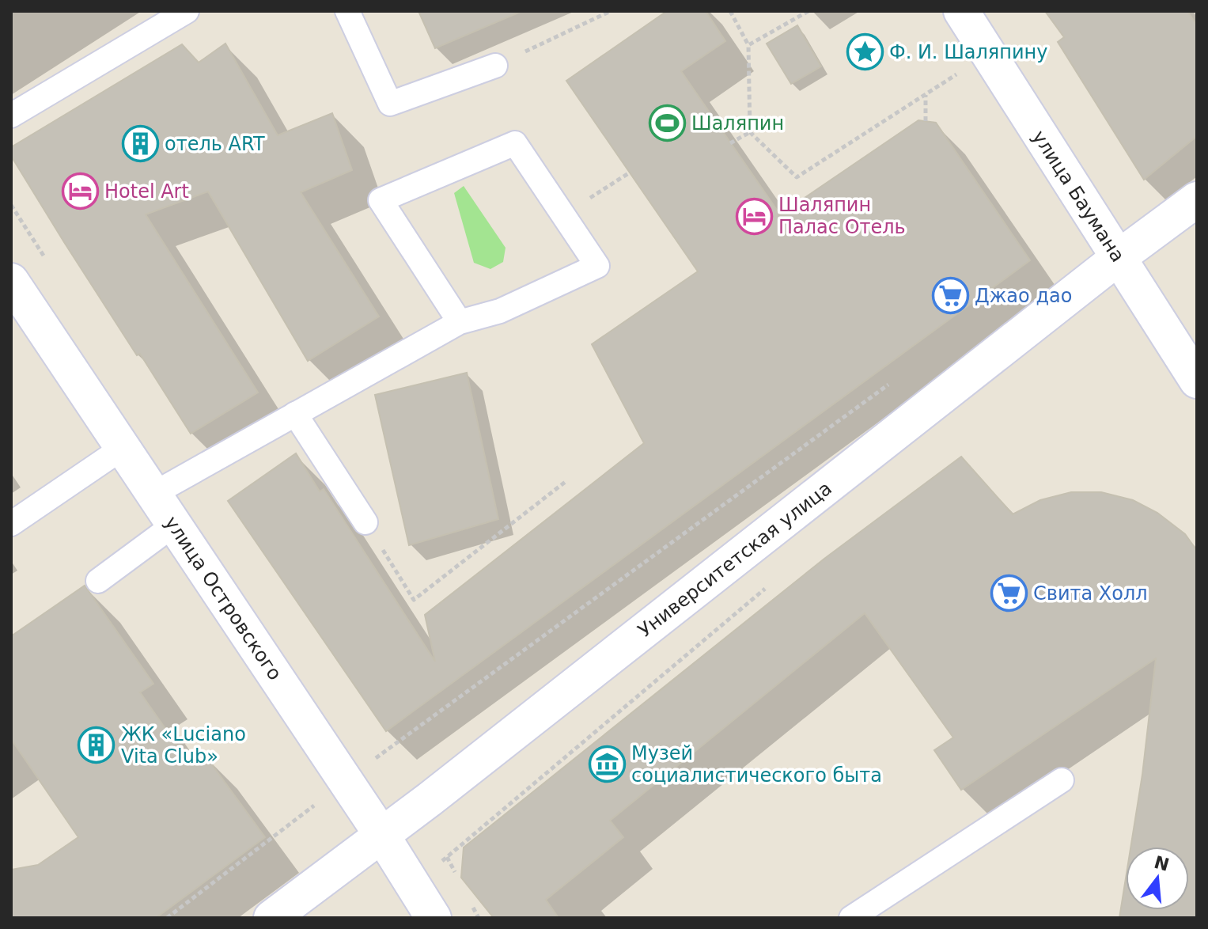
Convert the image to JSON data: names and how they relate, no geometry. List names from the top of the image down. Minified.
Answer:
{"streets":{"street":["улица Баумана","Университетская улица","улица Островского"]},"crossings":[["улица Баумана","Университетская улица"],["Университетская улица","улица Островского"]],"places":{"place":["Ф. И. Шаляпину"],"sports":["Шаляпин"],"building":["отель ART","ЖК «Luciano Vita Club»"],"hotel":["Hotel Art","Шаляпин Палас Отель"],"supermarket":["Джао дао","Свита Холл"],"museum":["Музей социалистического быта"]},"north":"top"}
